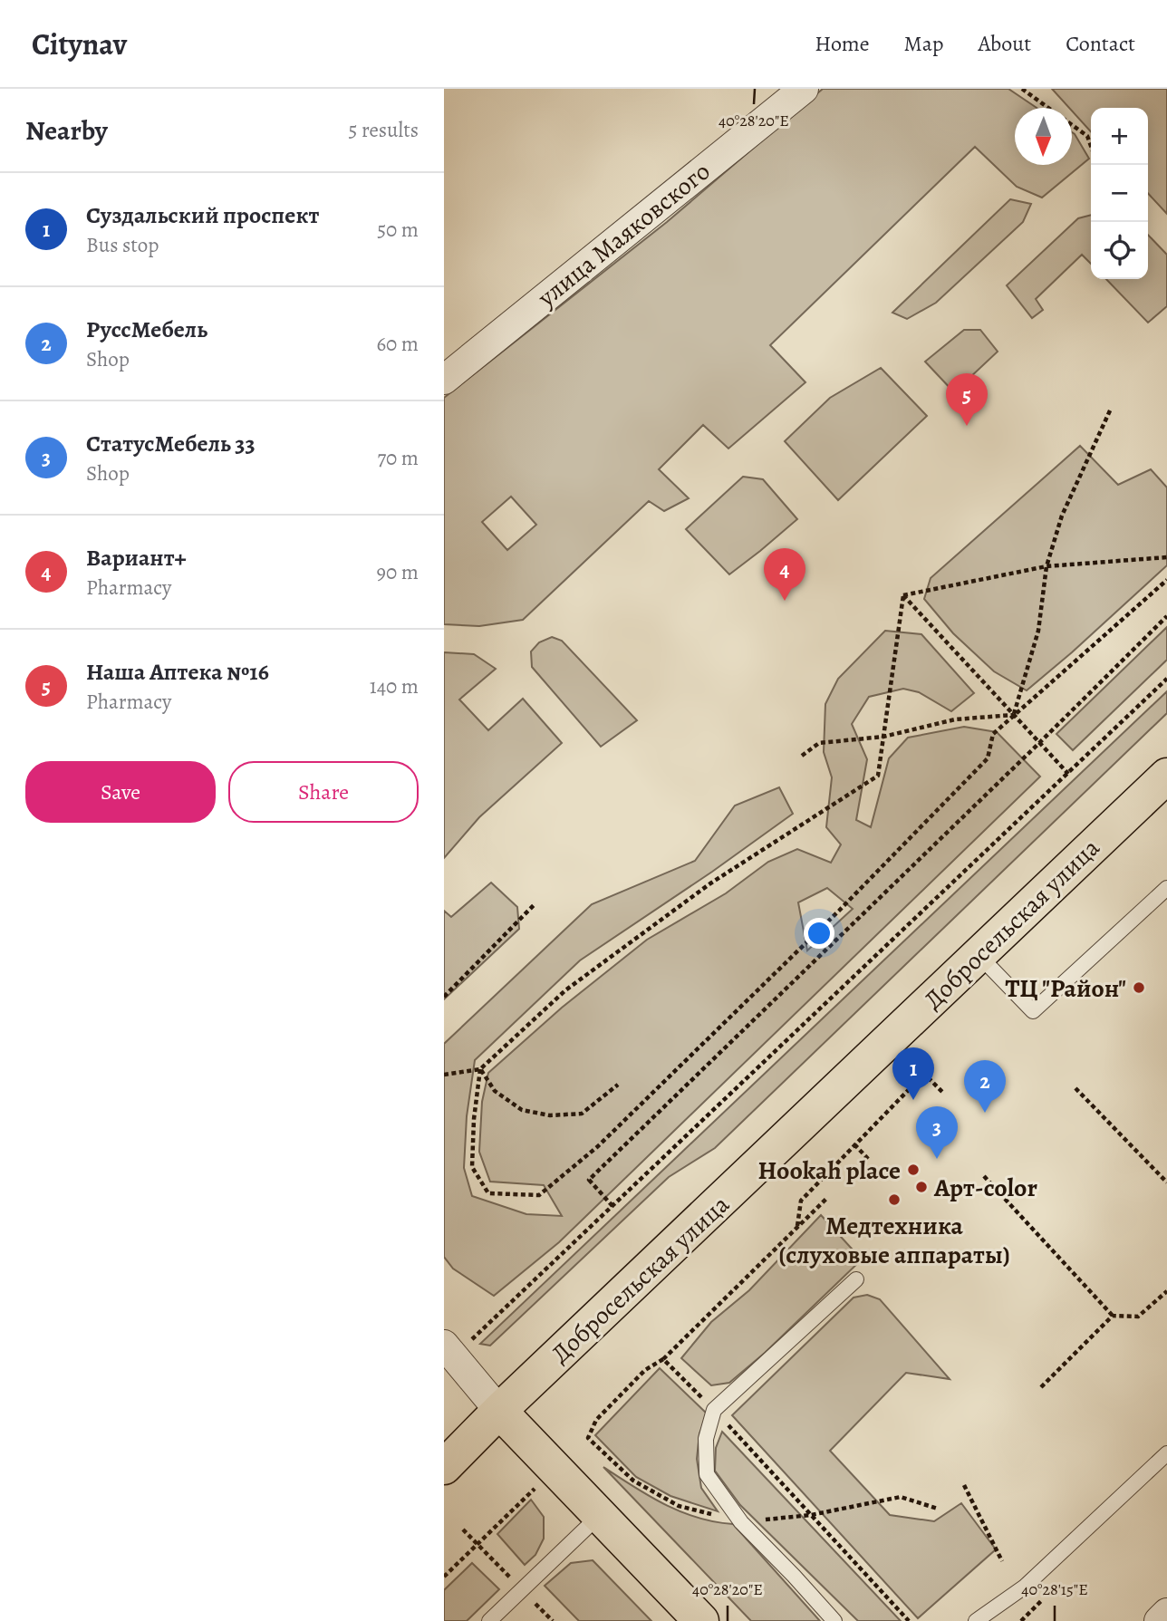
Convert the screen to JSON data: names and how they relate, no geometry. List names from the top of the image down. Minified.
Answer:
{"streets":{"main road":["Добросельская улица"],"street":["улица Маяковского"]},"places":["ТЦ \"Район\"","Hookah place","Арт-color","Медтехника (слуховые аппараты)"],"north":"bottom","page":{"header":"Citynav","nav":["Home","Map","About","Contact"],"heading":["Nearby","5 results"],"map_buttons":["+","−"],"list":[{"mark":"1","name":"Суздальский проспект","note":"Bus stop","value":"50 m"},{"mark":"2","name":"РуссМебель","note":"Shop","value":"60 m"},{"mark":"3","name":"СтатусМебель 33","note":"Shop","value":"70 m"},{"mark":"4","name":"Вариант+","note":"Pharmacy","value":"90 m"},{"mark":"5","name":"Наша Аптека №16","note":"Pharmacy","value":"140 m"}],"pins":["5","4","1","2","3"],"buttons":["Save","Share"]},"coordinates":["40°28'20\"E","40°28'15\"E"]}
